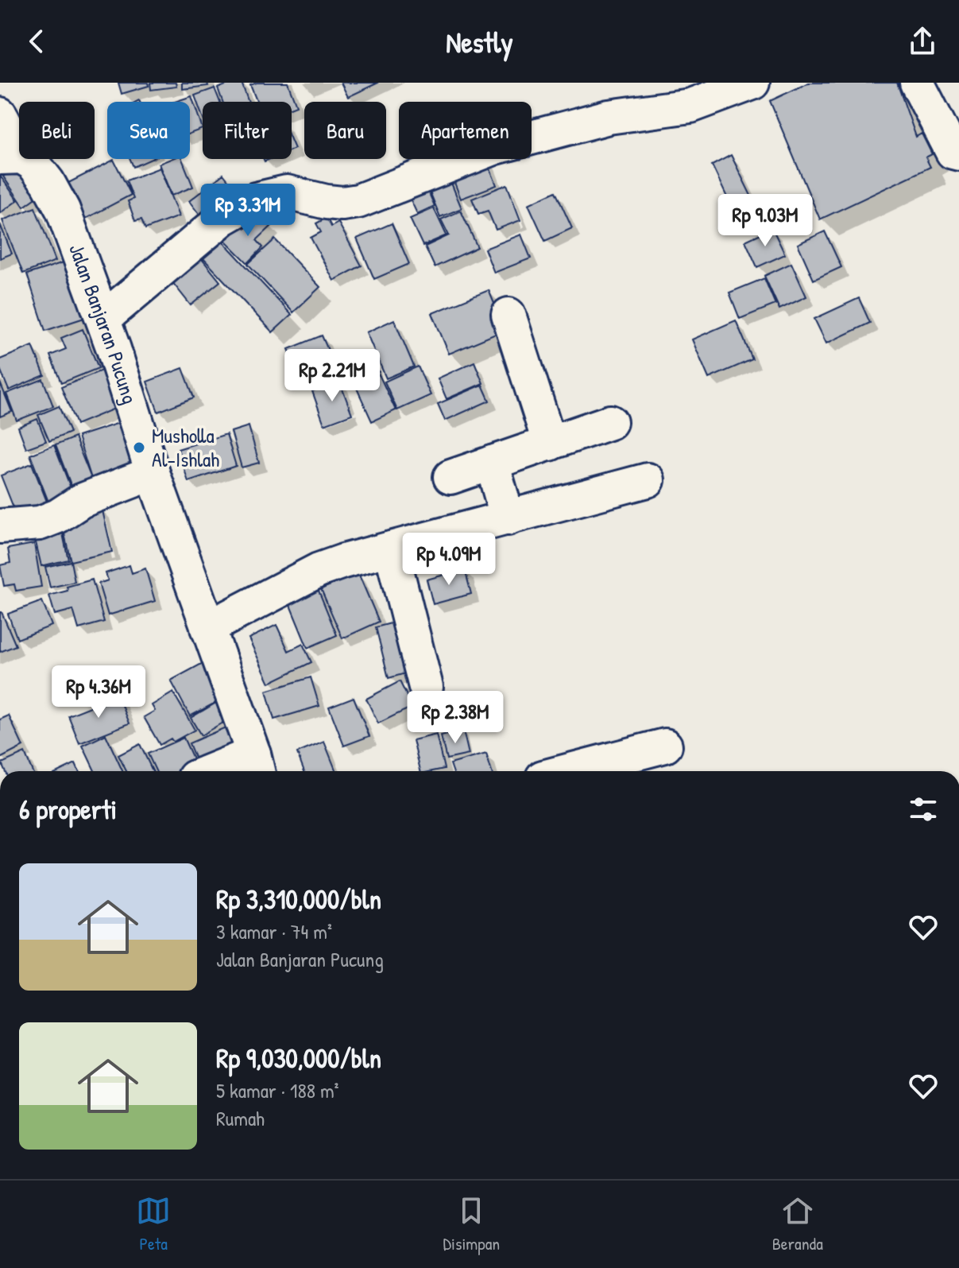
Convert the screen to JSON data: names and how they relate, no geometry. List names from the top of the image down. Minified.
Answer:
{"streets":{"street":["Jalan Banjaran Pucung"]},"places":["Musholla Al-Ishlah"],"page":{"header":"Nestly","chip":["Beli","Sewa","Filter","Baru","Apartemen"],"price":["Rp 3.31M","Rp 9.03M","Rp 2.21M","Rp 4.09M","Rp 4.36M","Rp 2.38M"],"heading":"6 properti","list":[{"name":"Rp 3,310,000/bln","note":"3 kamar · 74 m² · Jalan Banjaran Pucung"},{"name":"Rp 9,030,000/bln","note":"5 kamar · 188 m² · Rumah"}],"tabs":["Peta","Disimpan","Beranda"]}}
